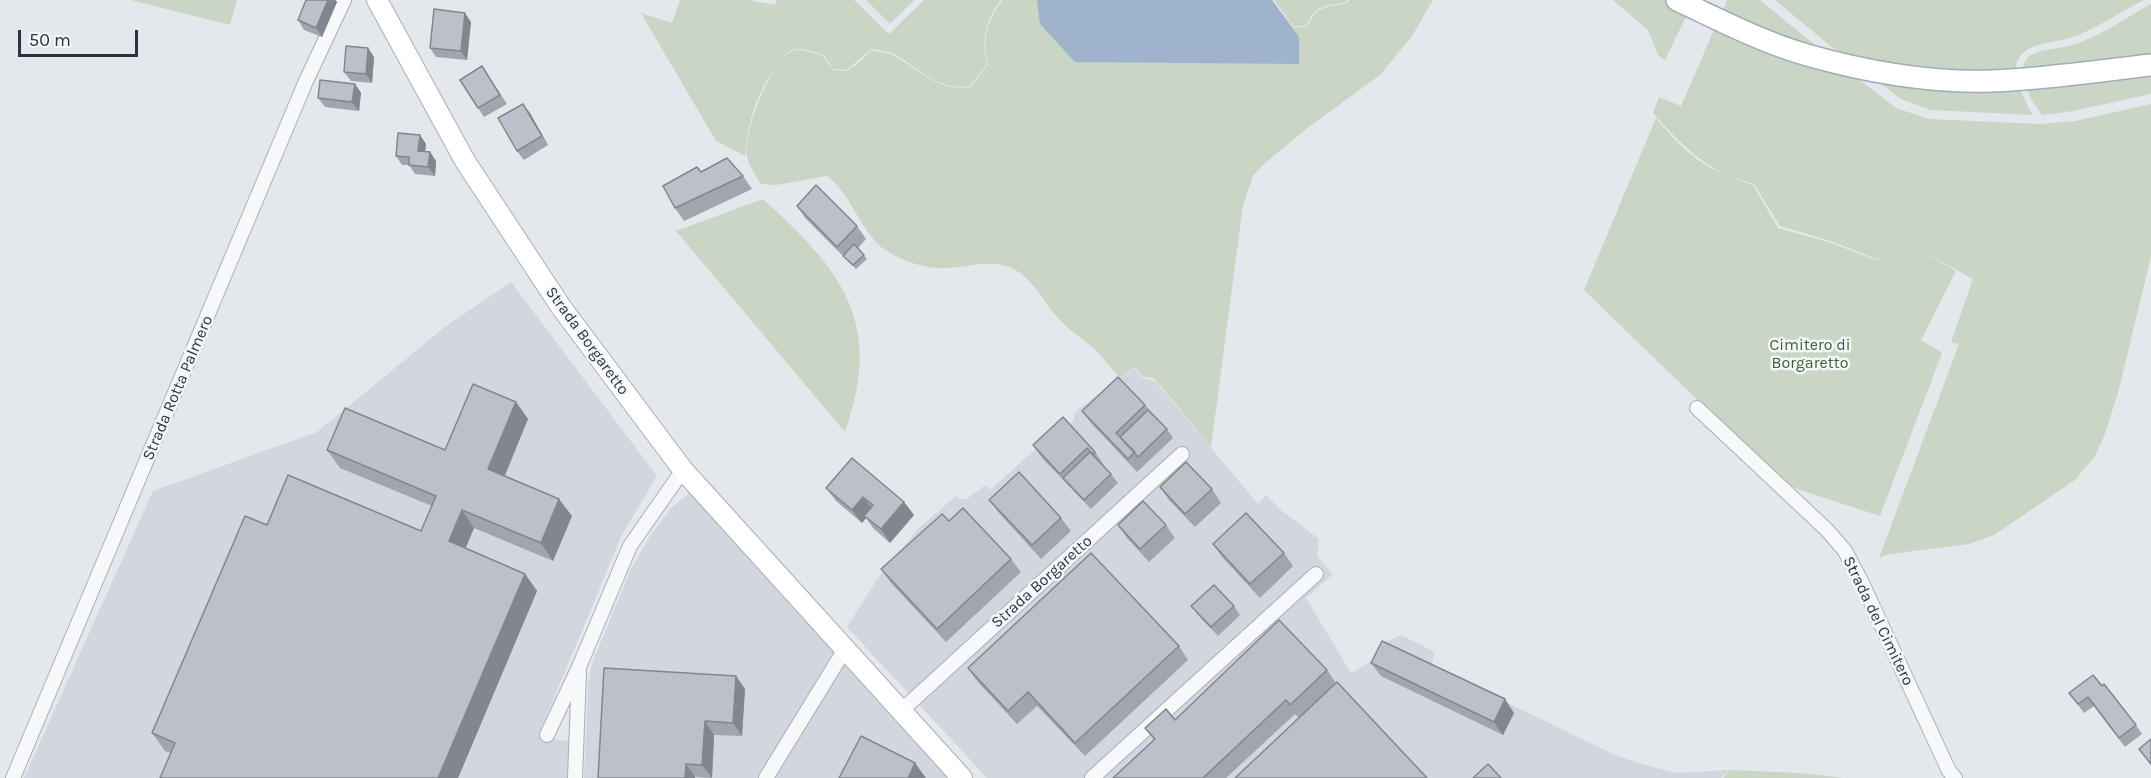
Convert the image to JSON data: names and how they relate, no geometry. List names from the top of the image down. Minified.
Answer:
{"streets":{"street":["Strada Borgaretto","Strada Rotta Palmero","Strada del Cimitero"]},"parks":["Cimitero di Borgaretto"],"scale_bar":"50 m"}
